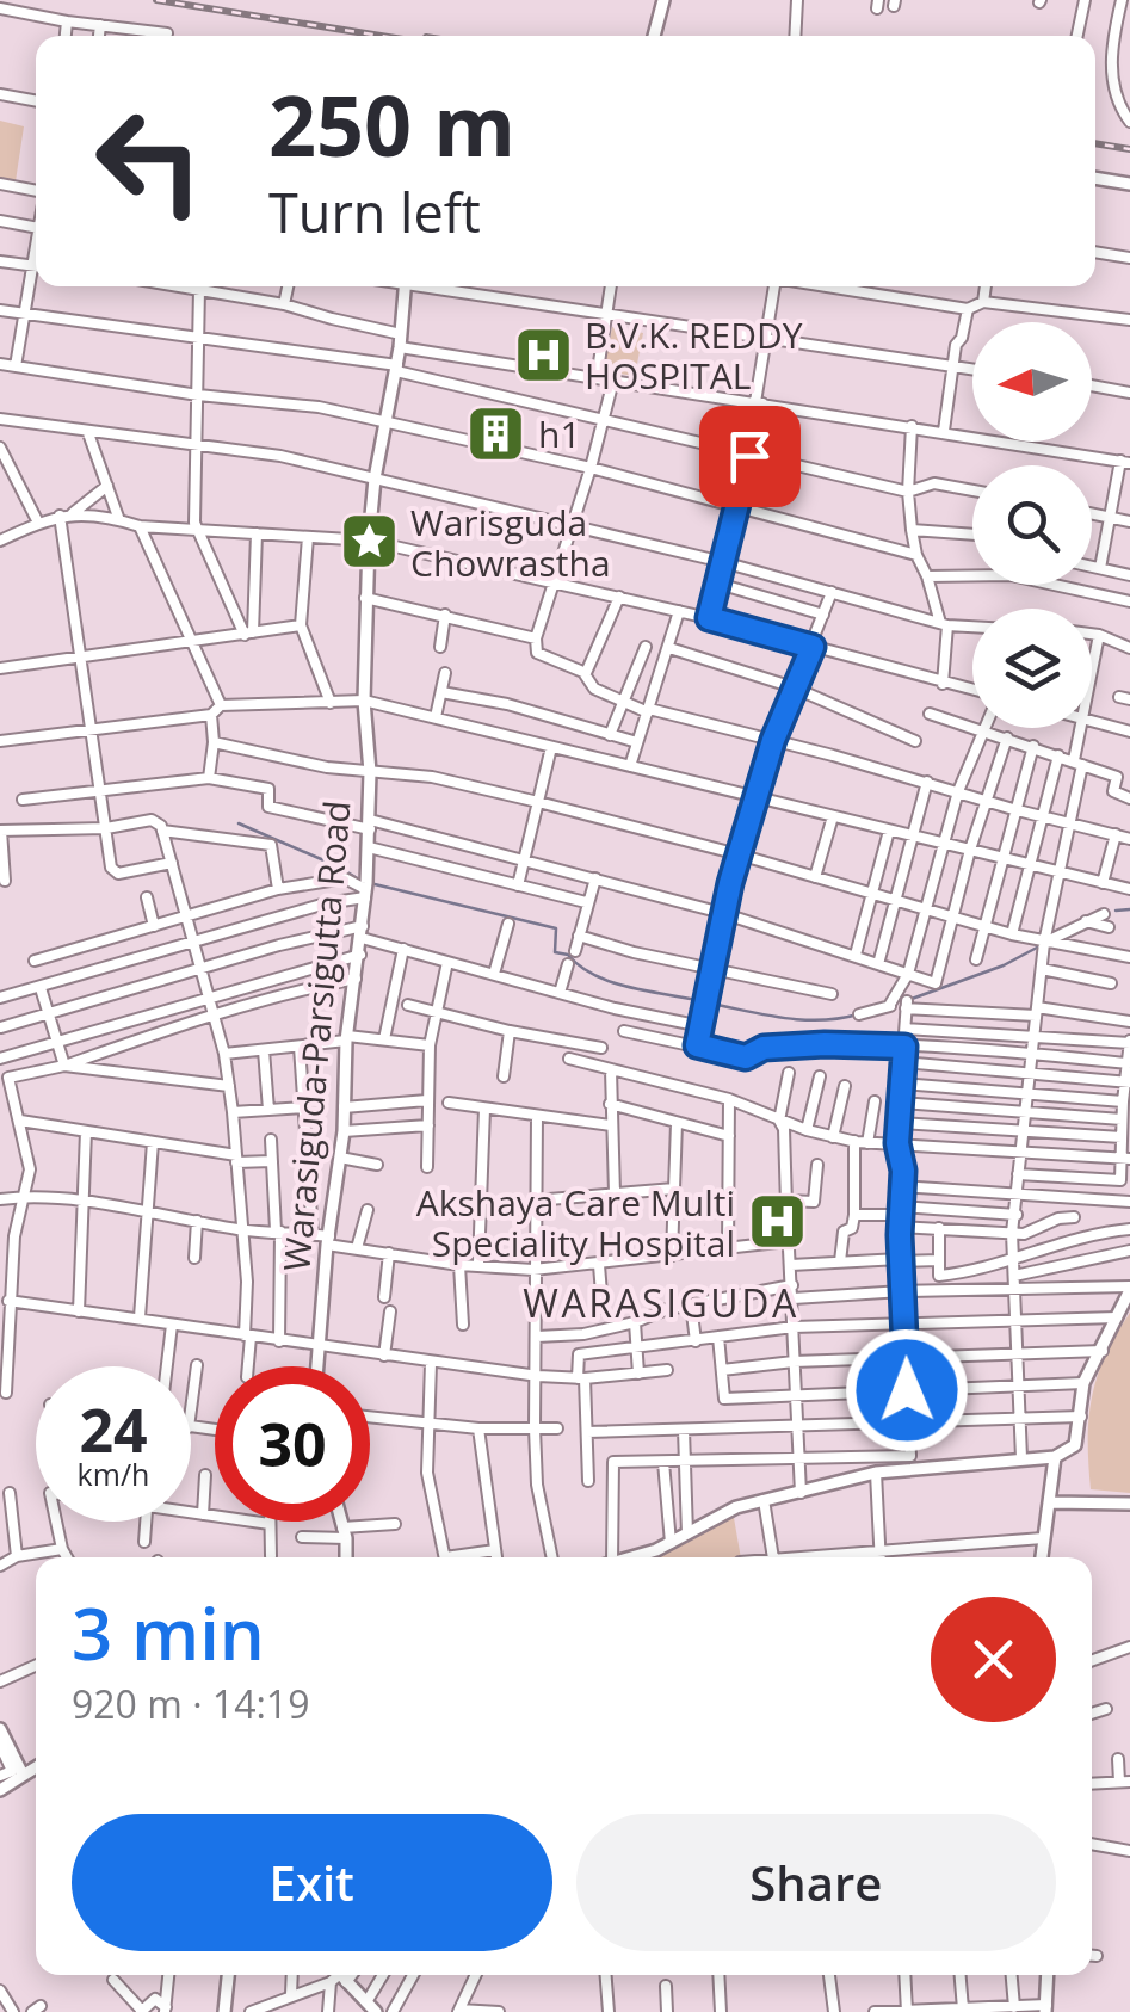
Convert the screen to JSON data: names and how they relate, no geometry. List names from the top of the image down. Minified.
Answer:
{"streets":{"street":["Warasiguda-Parsigutta Road"]},"districts":["WARASIGUDA"],"places":{"hospital":["B.V.K. REDDY HOSPITAL","Akshaya Care Multi Speciality Hospital"],"building":["h1"],"place":["Warisguda Chowrastha"]},"north":"left","page":{"turn":["250 m","Turn left"],"speed":"24 km/h","limit":"30","heading":["3 min","920 m · 14:19"],"buttons":["Exit","Share"]}}
